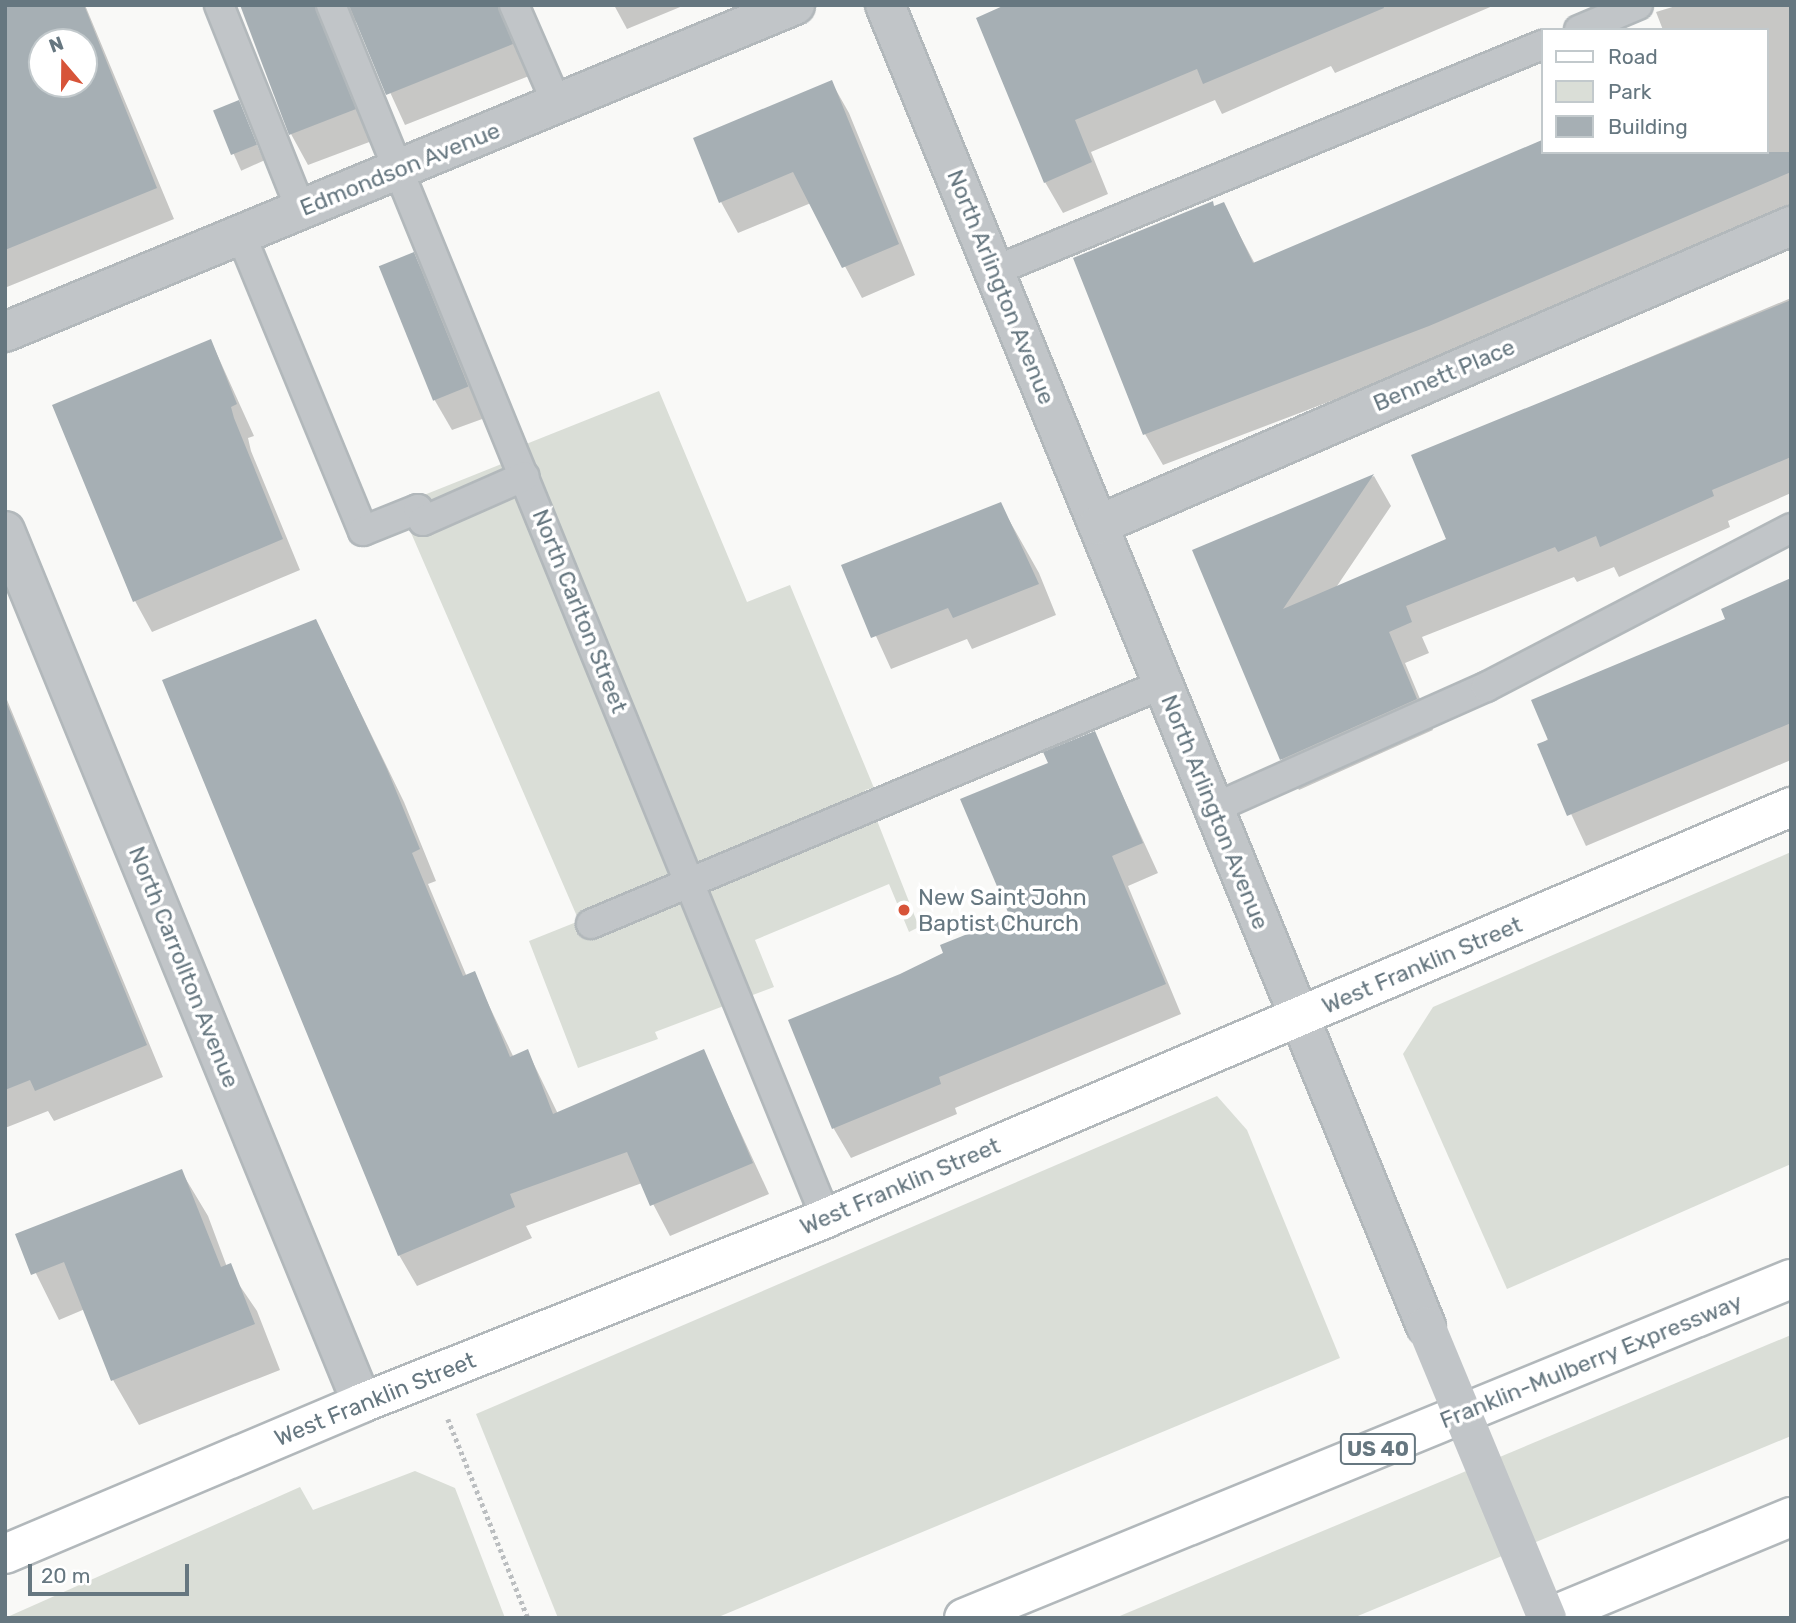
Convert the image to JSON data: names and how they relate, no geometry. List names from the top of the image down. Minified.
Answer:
{"streets":{"main road":["West Franklin Street","Franklin-Mulberry Expressway","US 40"],"street":["Edmondson Avenue","North Arlington Avenue","Bennett Place","North Carrollton Avenue"],"lane":["North Carlton Street"]},"crossings":[["Edmondson Avenue","North Carlton Street"],["North Arlington Avenue","Bennett Place"],["North Arlington Avenue","West Franklin Street"],["North Carlton Street","West Franklin Street"],["West Franklin Street","North Carrollton Avenue"]],"places":["New Saint John Baptist Church"],"legend":["Road","Park","Building"],"scale_bar":"20 m","north":"top"}
